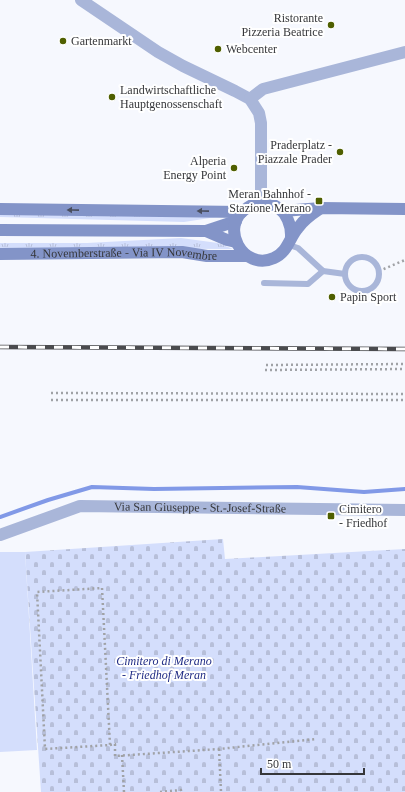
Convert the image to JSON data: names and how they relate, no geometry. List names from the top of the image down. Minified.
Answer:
{"streets":{"street":["4. Novemberstraße - Via IV Novembre","Via San Giuseppe - St.-Josef-Straße"]},"parks":["Cimitero di Merano - Friedhof Meran"],"places":{"other":["Ristorante Pizzeria Beatrice","Gartenmarkt","Webcenter","Landwirtschaftliche Hauptgenossenschaft","Praderplatz - Piazzale Prader","Alperia Energy Point","Papin Sport"],"transit":["Meran Bahnhof - Stazione Merano","Cimitero - Friedhof"]},"scale_bar":"50 m"}
